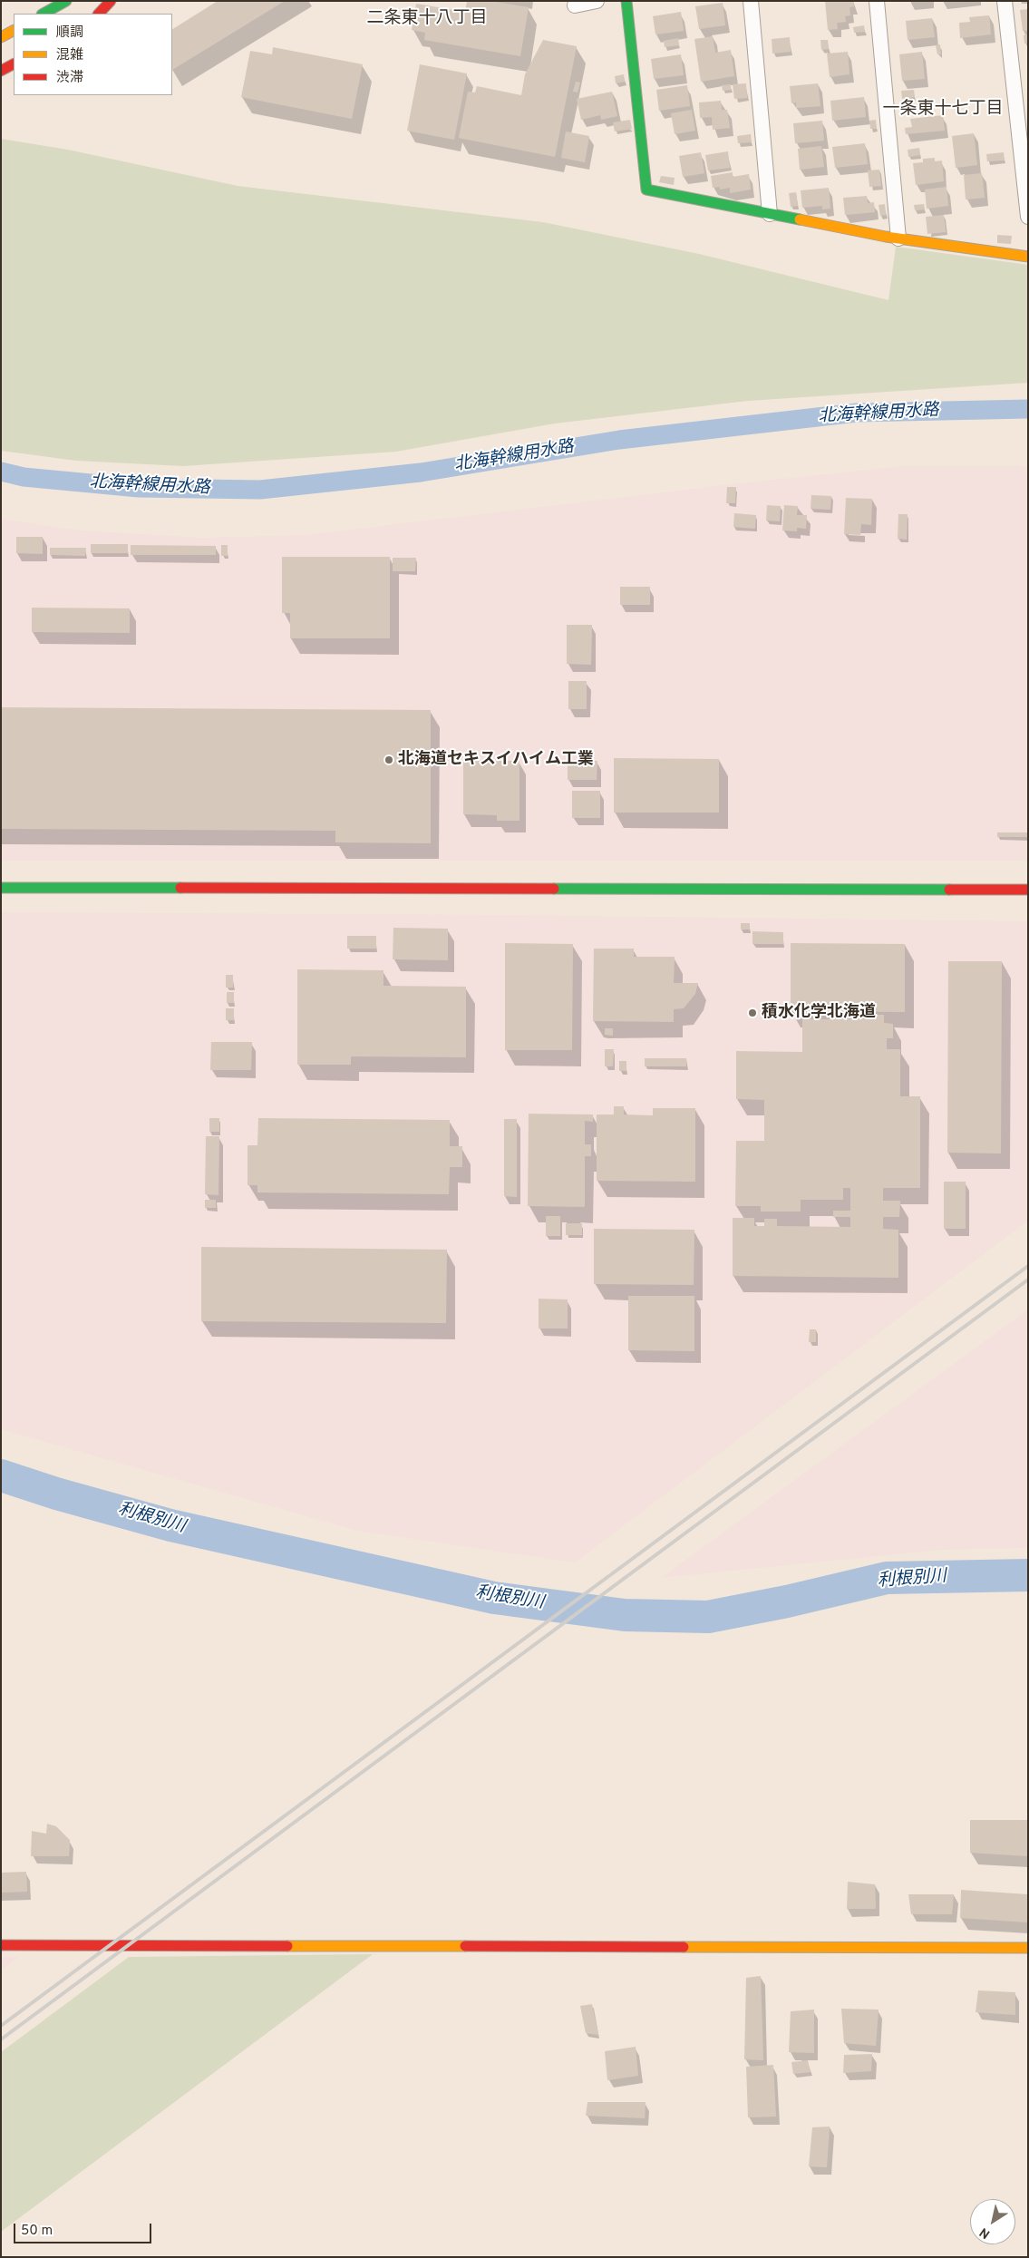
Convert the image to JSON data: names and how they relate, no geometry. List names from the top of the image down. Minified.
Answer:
{"districts":["二条東十八丁目","一条東十七丁目"],"water":["北海幹線用水路","利根別川"],"places":["北海道セキスイハイム工業","積水化学北海道"],"legend":["順調","混雑","渋滞"],"scale_bar":"50 m","north":"bottom left"}
